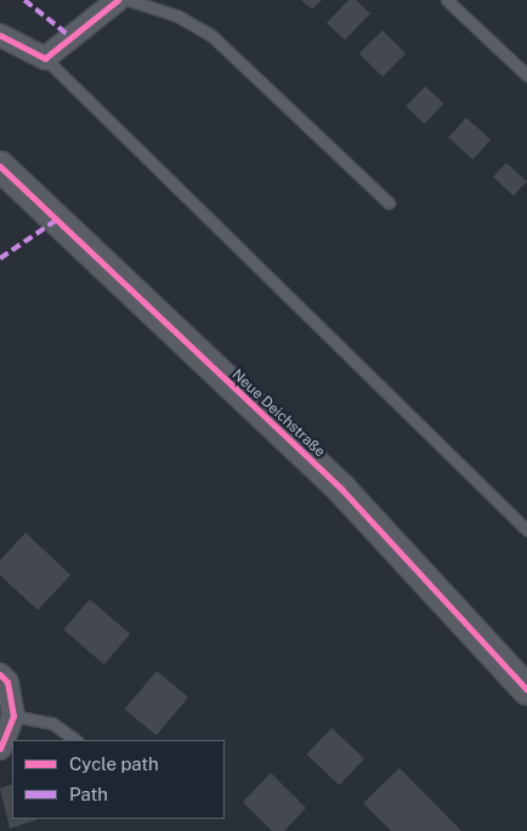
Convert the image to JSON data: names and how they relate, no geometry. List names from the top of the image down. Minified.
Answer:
{"streets":{"street":["Neue Deichstraße"]},"legend":["Cycle path","Path"]}
